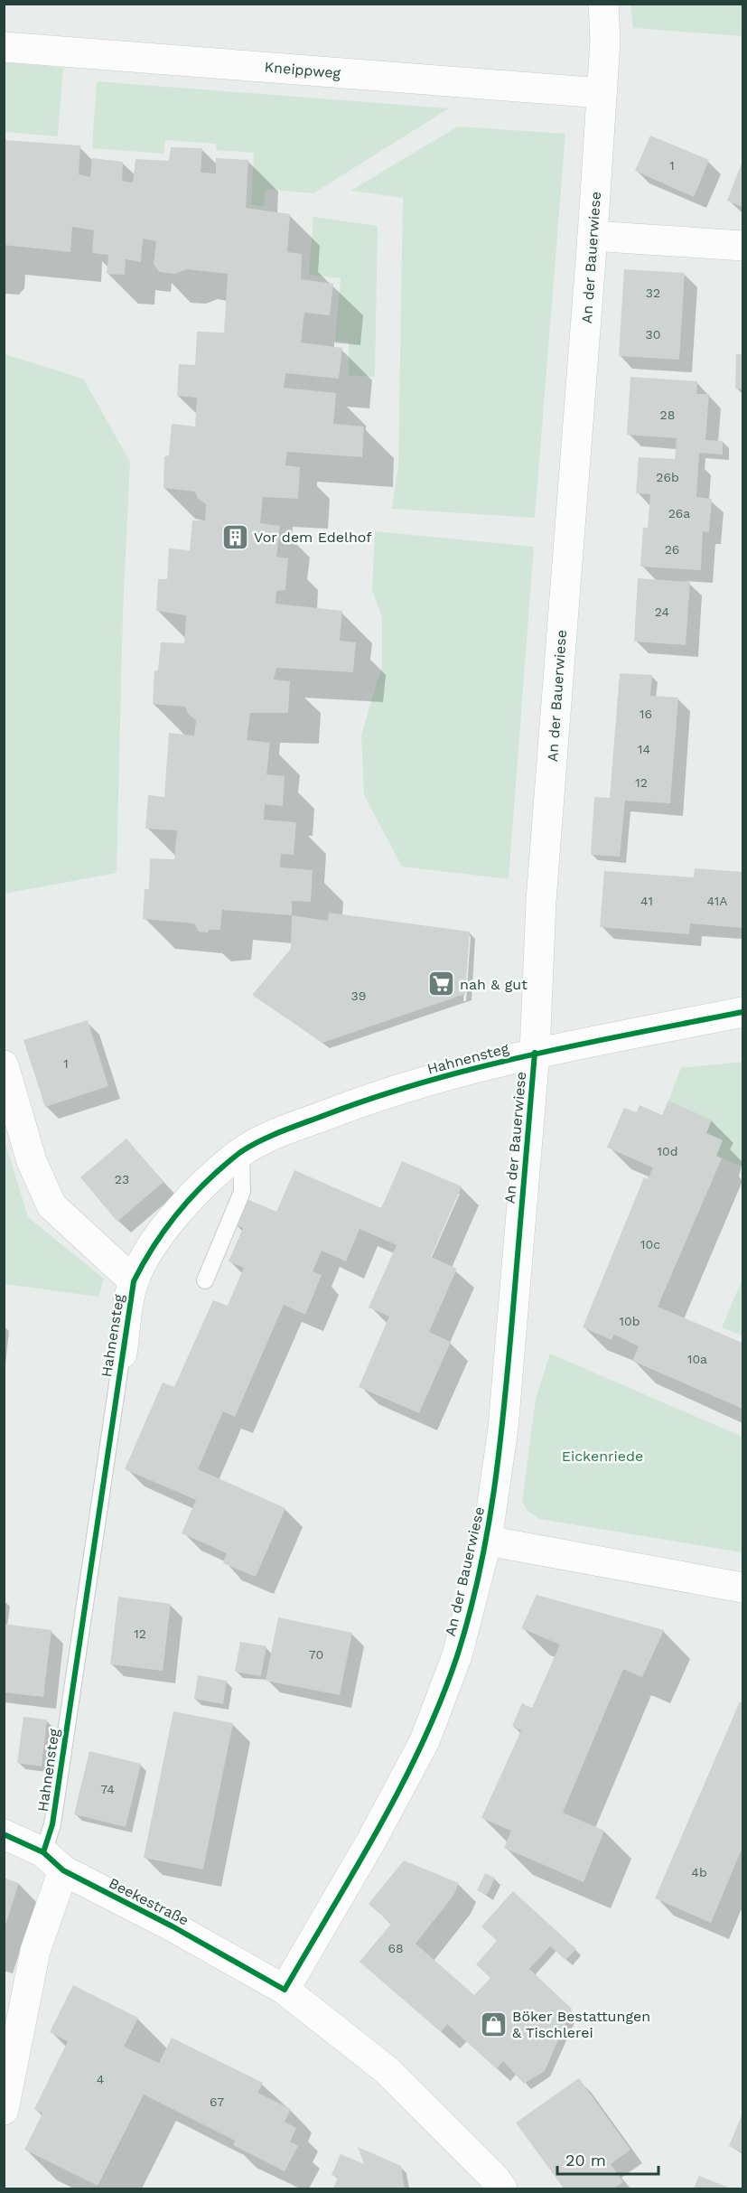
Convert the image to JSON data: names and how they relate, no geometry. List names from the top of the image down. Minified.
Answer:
{"streets":{"street":["Kneippweg","An der Bauerwiese","Hahnensteg","Beekestraße"]},"crossings":[["Kneippweg","An der Bauerwiese"],["An der Bauerwiese","Hahnensteg"],["An der Bauerwiese","Beekestraße"],["Hahnensteg","Beekestraße"]],"parks":["Eickenriede"],"places":{"building":["Vor dem Edelhof"],"supermarket":["nah & gut"],"shop":["Böker Bestattungen & Tischlerei"]},"house_numbers":["1","32","30","28","26b","26a","26","24","16","14","12","41","41A","39","1","10d","23","10c","10b","10a","12","70","74","4b","68","4","67"],"scale_bar":"20 m"}
